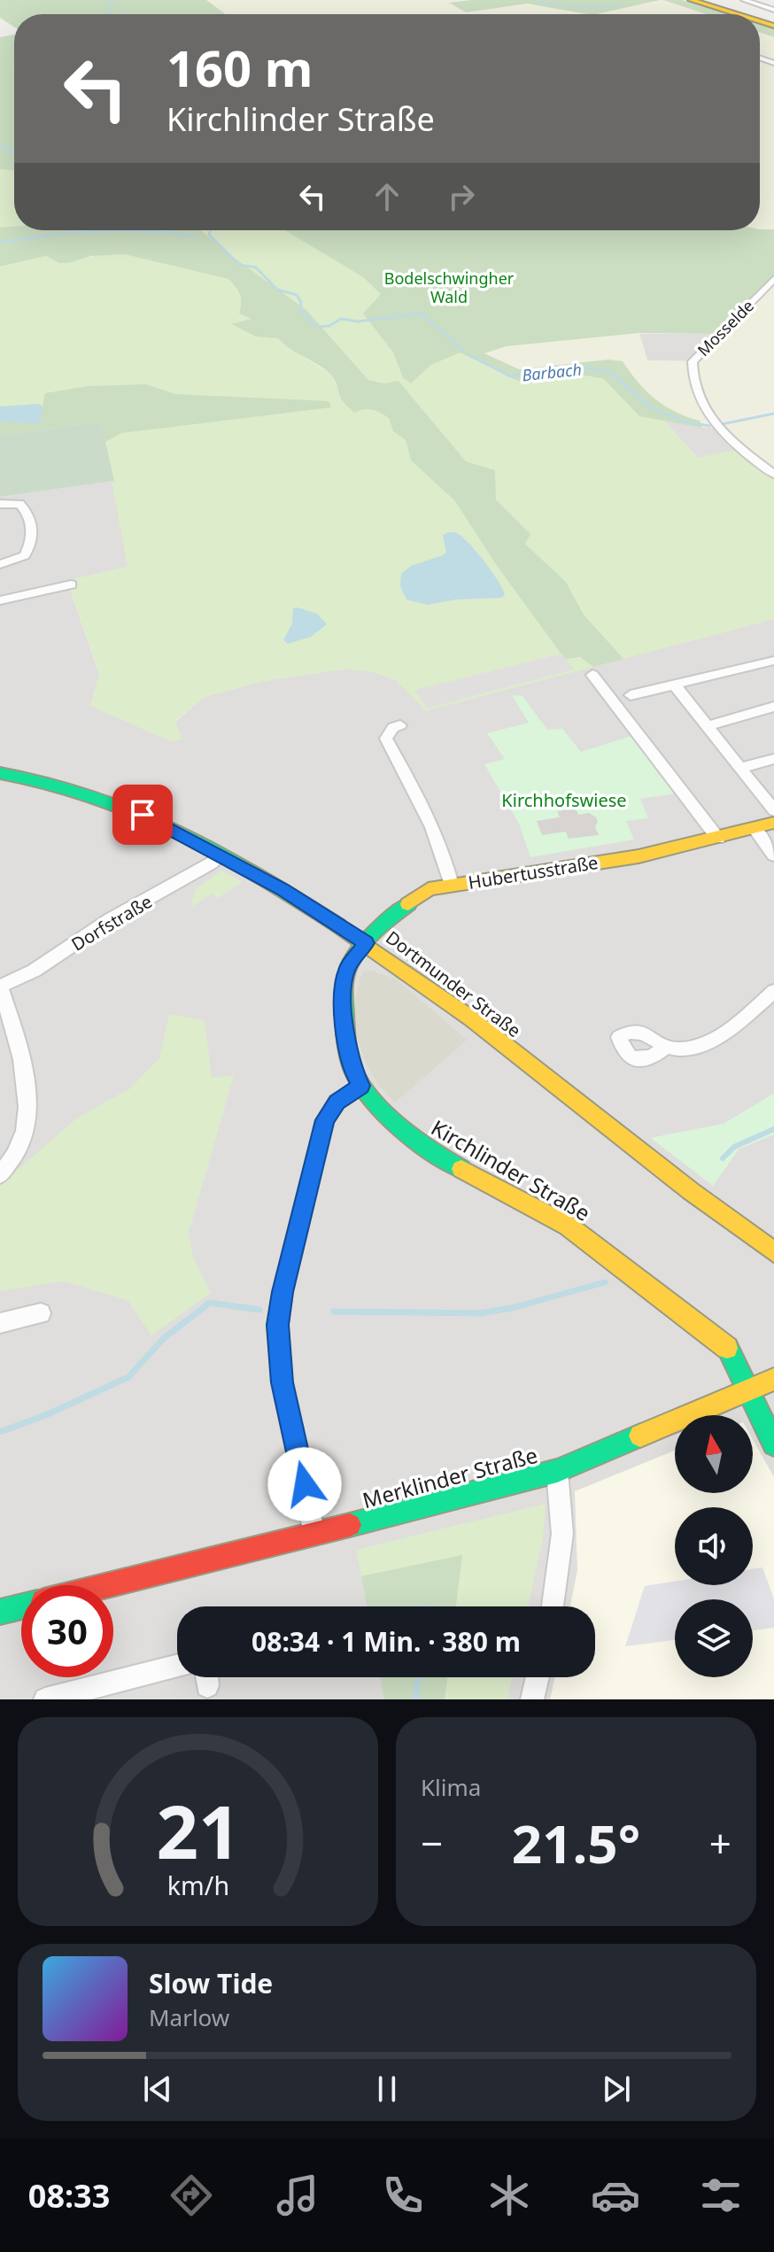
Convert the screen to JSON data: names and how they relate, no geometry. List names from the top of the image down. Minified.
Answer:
{"streets":{"main road":["Hubertusstraße","Dortmunder Straße","Kirchlinder Straße","Merklinder Straße"],"street":["Mosselde","Dorfstraße"]},"crossings":[["Hubertusstraße","Dortmunder Straße"],["Hubertusstraße","Kirchlinder Straße"],["Dorfstraße","Dortmunder Straße"],["Dortmunder Straße","Kirchlinder Straße"],["Kirchlinder Straße","Merklinder Straße"]],"water":["Barbach"],"parks":["Bodelschwingher Wald","Kirchhofswiese"],"north":"top","page":{"turn":["160 m","Kirchlinder Straße"],"limit":"30","trip":"08:34 · 1 Min. · 380 m","tile":"Klima","heat":["−","21.5°","+"],"song":["Slow Tide","Marlow"],"tabs":"08:33","gauge":["21","km/h"]}}
